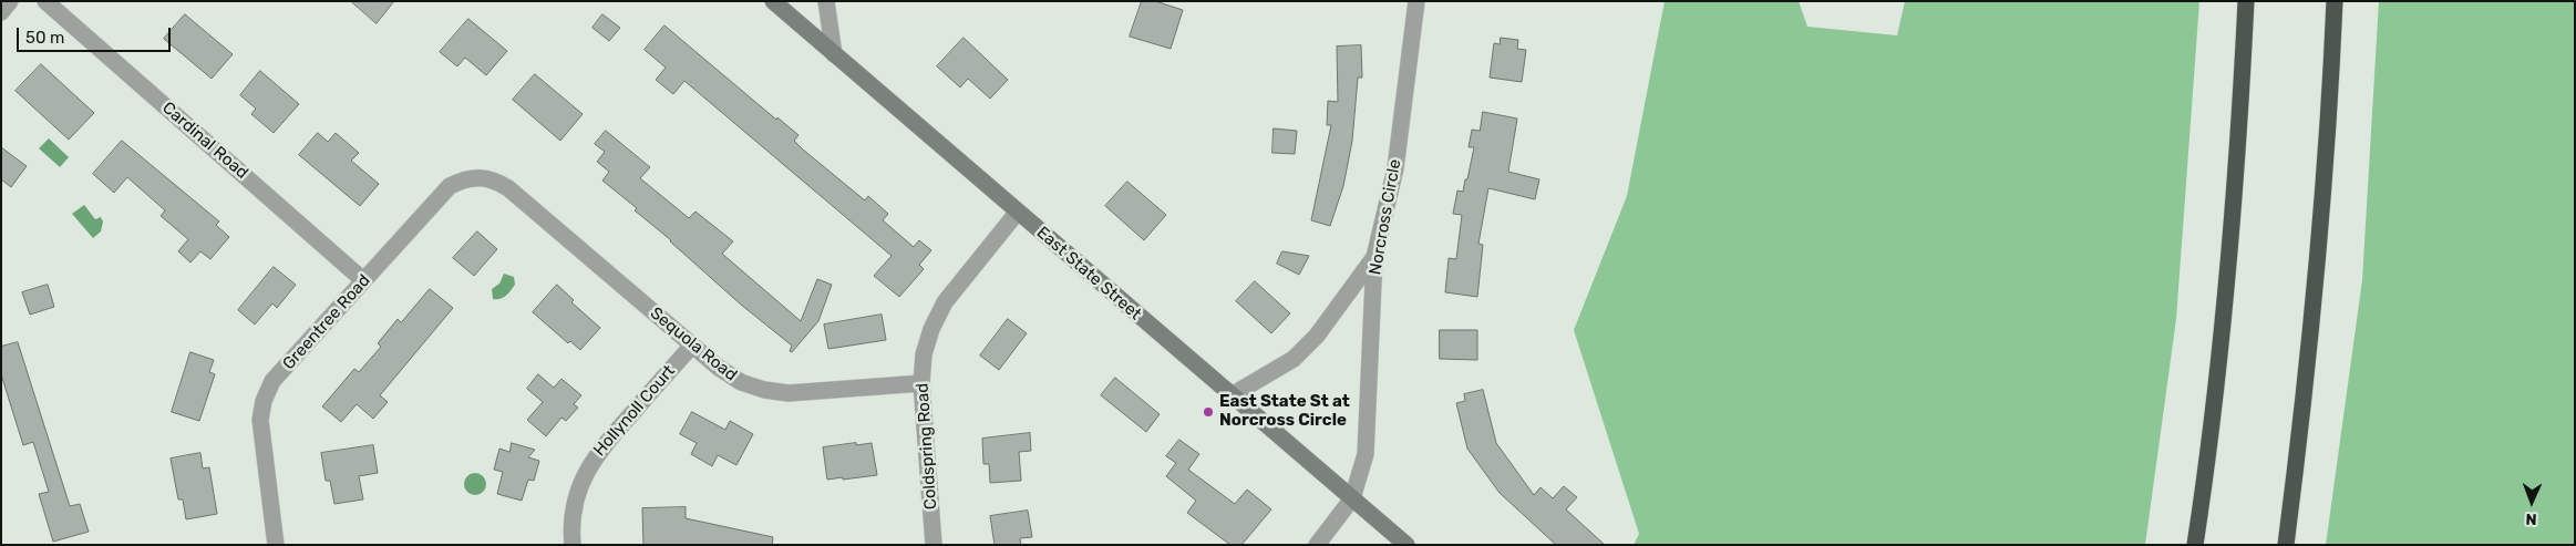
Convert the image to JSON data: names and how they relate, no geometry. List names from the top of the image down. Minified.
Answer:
{"streets":{"street":["Cardinal Road","Norcross Circle","East State Street","Greentree Road","Sequola Road","Hollynoll Court","Coldspring Road"]},"crossings":[["Cardinal Road","Greentree Road"],["Norcross Circle","East State Street"],["East State Street","Coldspring Road"],["Greentree Road","Sequola Road"],["Sequola Road","Hollynoll Court"],["Sequola Road","Coldspring Road"]],"places":["East State St at Norcross Circle"],"scale_bar":"50 m","north":"bottom"}
